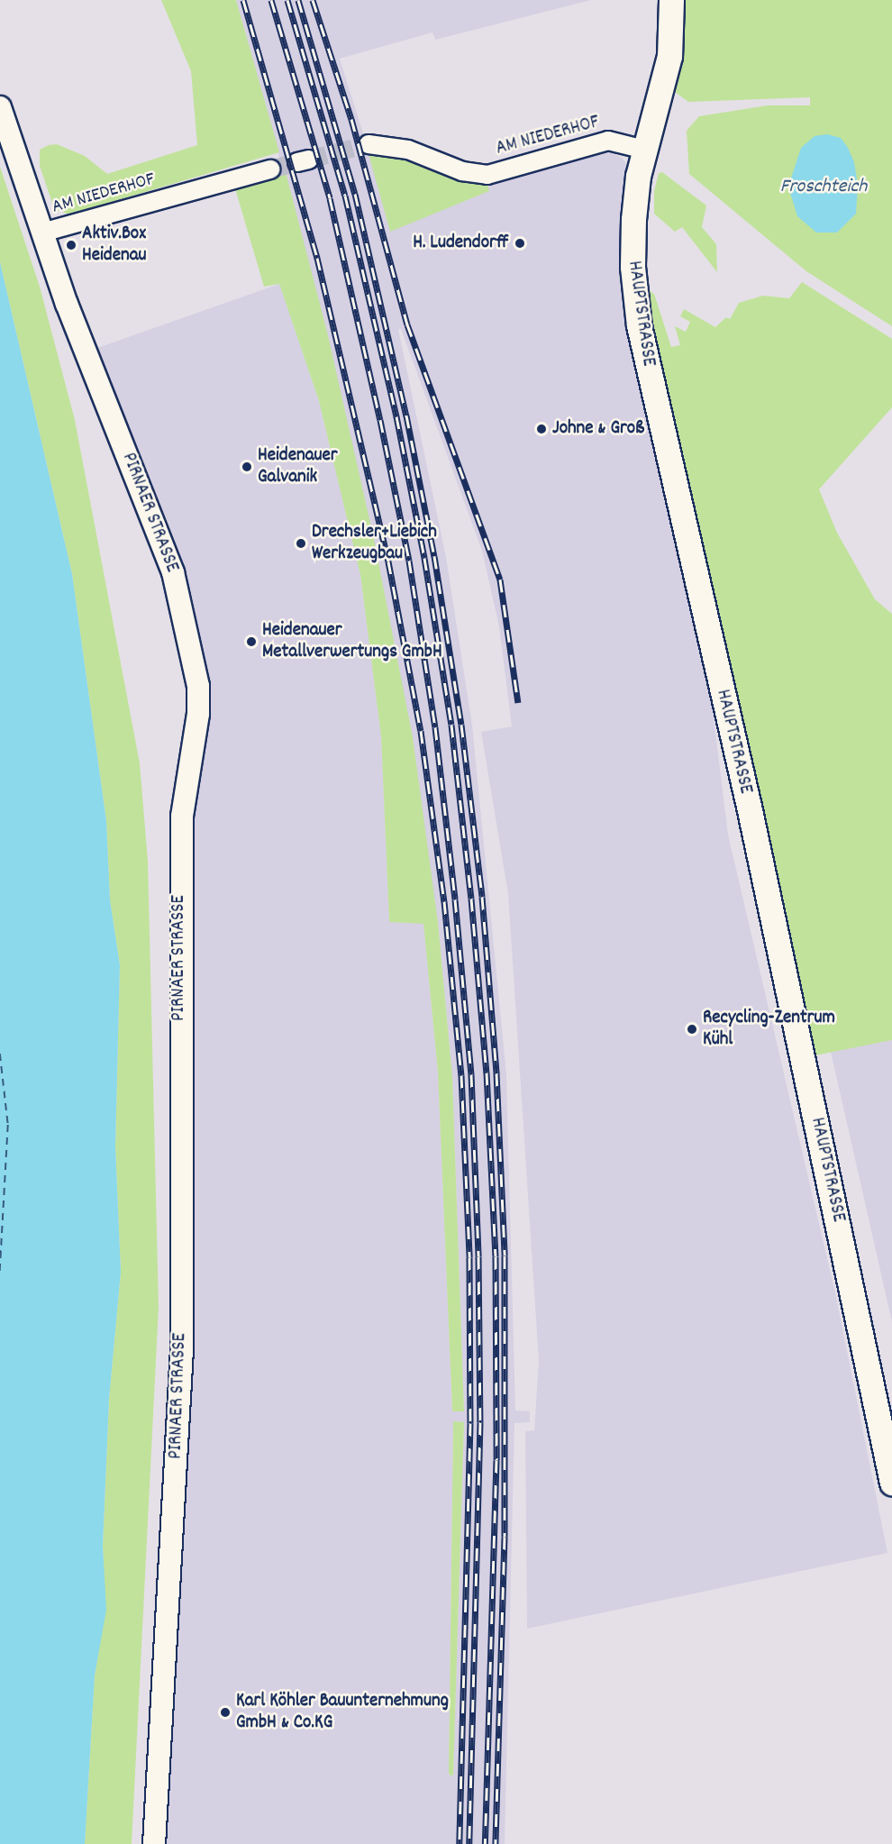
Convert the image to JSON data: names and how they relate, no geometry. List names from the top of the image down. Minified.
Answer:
{"streets":{"main road":["HAUPTSTRASSE"],"street":["AM NIEDERHOF","PIRNAER STRASSE"]},"crossings":[["AM NIEDERHOF","HAUPTSTRASSE"],["AM NIEDERHOF","PIRNAER STRASSE"]],"water":["Froschteich"],"places":["H. Ludendorff","Aktiv.Box Heidenau","Johne & Groß","Heidenauer Galvanik","Drechsler+Liebich Werkzeugbau","Heidenauer Metallverwertungs GmbH","Recycling-Zentrum Kühl","Karl Köhler Bauunternehmung GmbH & Co.KG"]}
